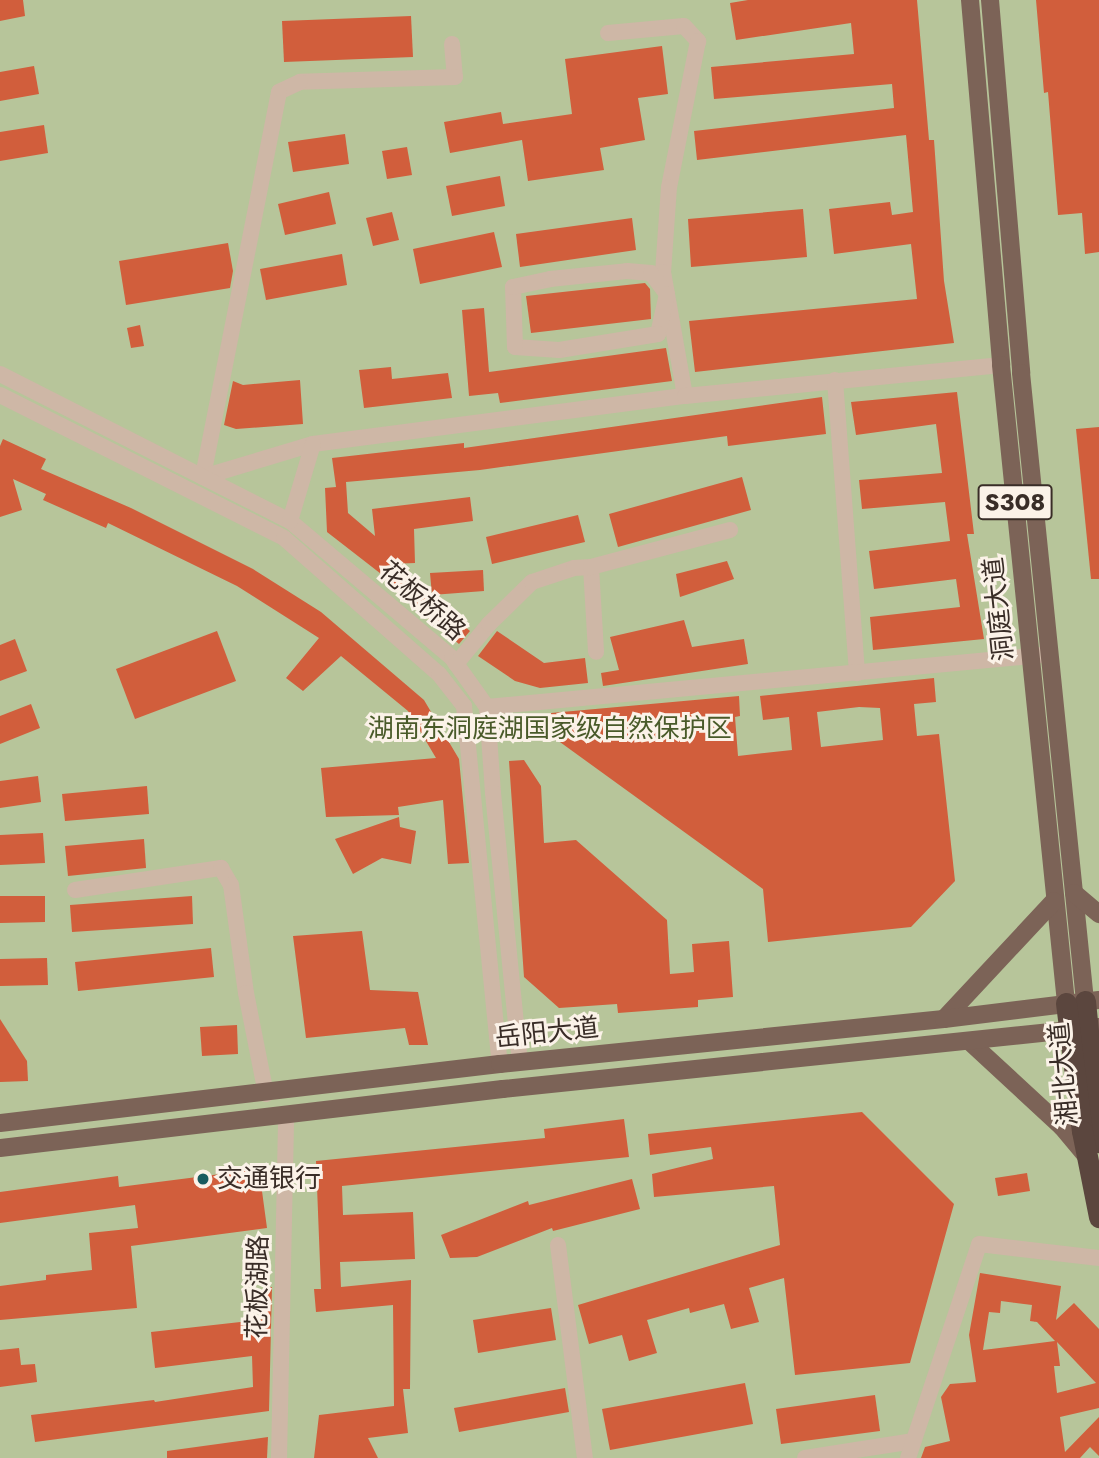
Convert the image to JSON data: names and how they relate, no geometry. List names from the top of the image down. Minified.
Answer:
{"streets":{"highway":["S308","湘北大道"],"main road":["洞庭大道","岳阳大道"],"street":["花板桥路","花板湖路"]},"crossings":[["花板桥路","岳阳大道"],["洞庭大道","岳阳大道"],["洞庭大道","湘北大道"],["岳阳大道","湘北大道"],["岳阳大道","花板湖路"]],"parks":["湖南东洞庭湖国家级自然保护区"],"places":["交通银行"]}
